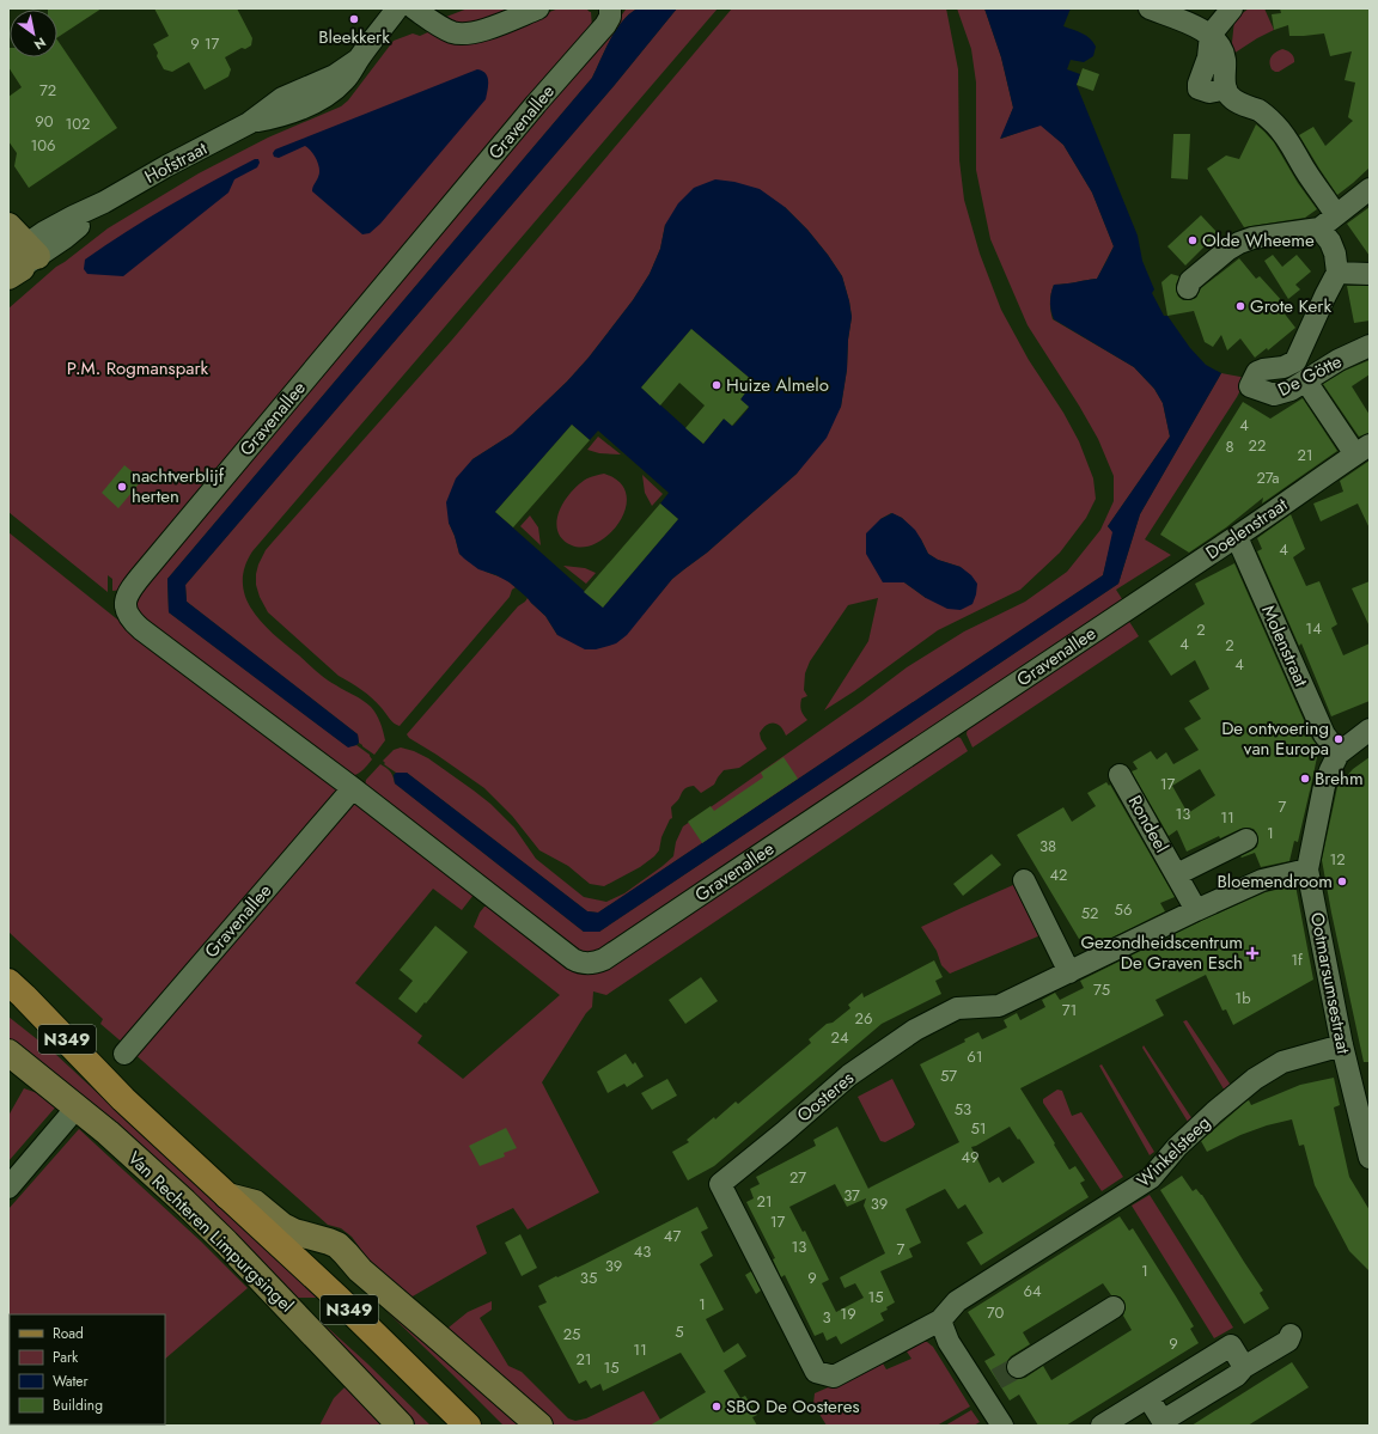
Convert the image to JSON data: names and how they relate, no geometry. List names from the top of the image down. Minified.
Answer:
{"streets":{"main road":["N349","Van Rechteren Limpurgsingel"],"street":["Gravenallee","Hofstraat","De Götte","Doelenstraat","Molenstraat","Rondeel","Ootmarsumsestraat","Oosteres","Winkelsteeg"]},"crossings":[["Gravenallee","Doelenstraat"],["Doelenstraat","Molenstraat"],["Molenstraat","Ootmarsumsestraat"],["Rondeel","Oosteres"],["Ootmarsumsestraat","Winkelsteeg"],["Oosteres","Winkelsteeg"]],"parks":["P.M. Rogmanspark"],"places":{"other":["Bleekkerk","Olde Wheeme","Grote Kerk","Huize Almelo","nachtverblijf herten","De ontvoering van Europa","Brehm","Bloemendroom","SBO De Oosteres"],"health":["Gezondheidscentrum De Graven Esch"]},"house_numbers":["9","17","72","90","102","106","4","22","8","21","27a","4","14","2","4","2","4","17","7","13","11","1","38","12","42","56","52","1f","75","1b","71","26","24","61","57","53","51","49","27","37","21","39","17","47","13","7","43","39","1","35","9","64","15","1","70","19","3","5","25","9","11","21","15"],"legend":["Road","Park","Water","Building"],"north":"bottom right"}
